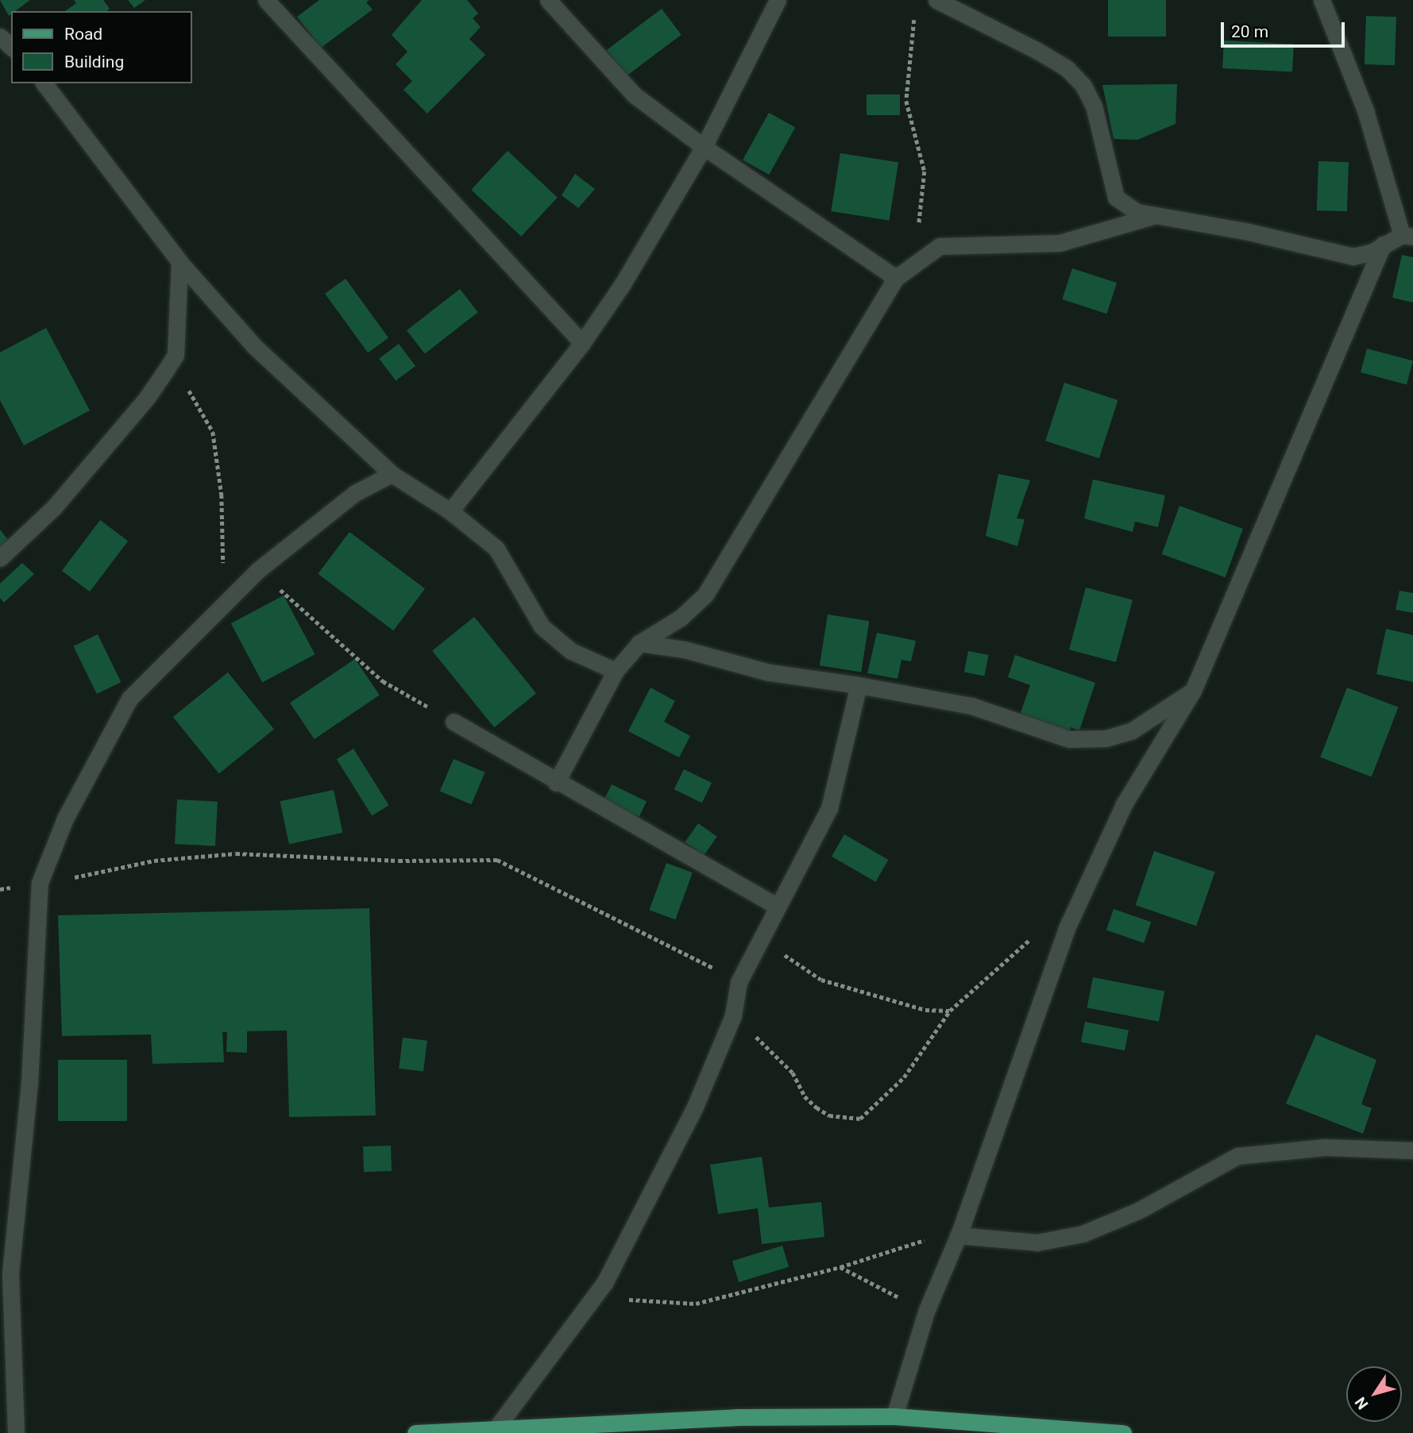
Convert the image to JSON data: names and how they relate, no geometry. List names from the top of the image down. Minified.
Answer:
{"legend":["Road","Building"],"scale_bar":"20 m","north":"bottom left"}
